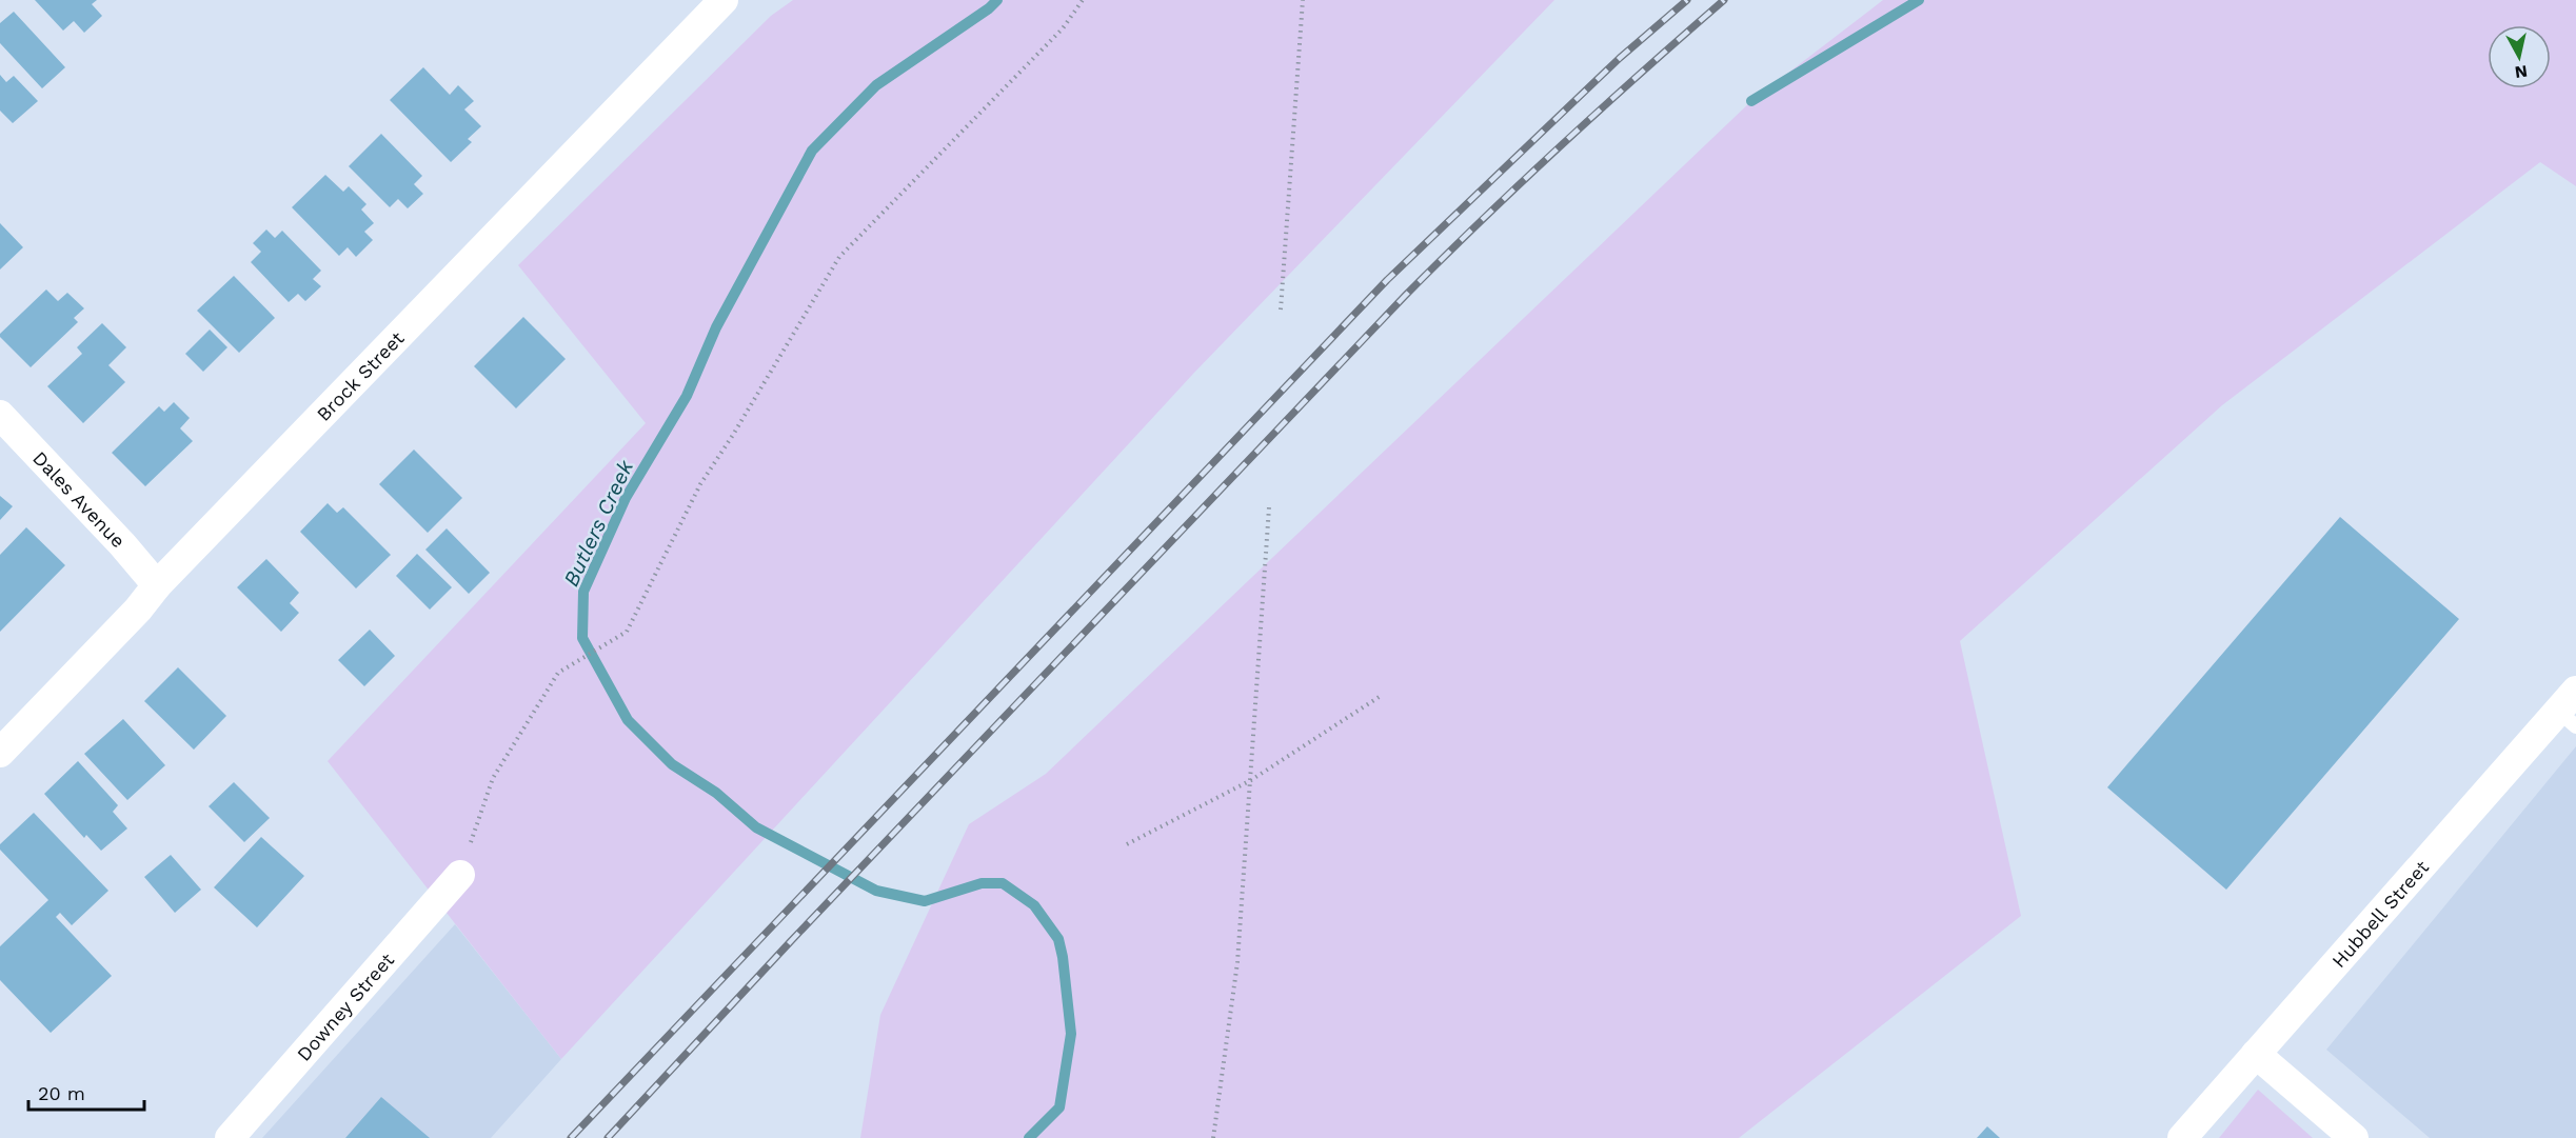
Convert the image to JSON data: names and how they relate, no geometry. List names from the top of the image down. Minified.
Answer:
{"streets":{"street":["Brock Street","Dales Avenue","Hubbell Street","Downey Street"]},"crossings":[["Brock Street","Dales Avenue"]],"water":["Butlers Creek"],"scale_bar":"20 m","north":"bottom"}
